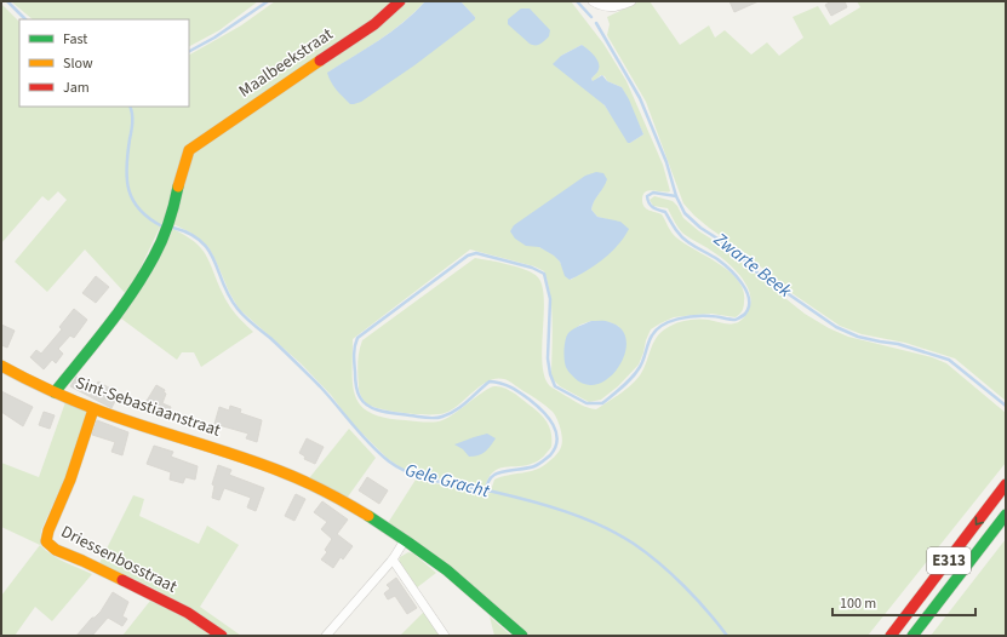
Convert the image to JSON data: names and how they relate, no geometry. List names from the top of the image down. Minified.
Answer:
{"streets":{"main road":["Maalbeekstraat","Sint-Sebastiaanstraat","Driessenbosstraat","E313"]},"crossings":[["Maalbeekstraat","Sint-Sebastiaanstraat"],["Sint-Sebastiaanstraat","Driessenbosstraat"]],"water":["Zwarte Beek","Gele Gracht"],"legend":["Fast","Slow","Jam"],"scale_bar":"100 m"}
